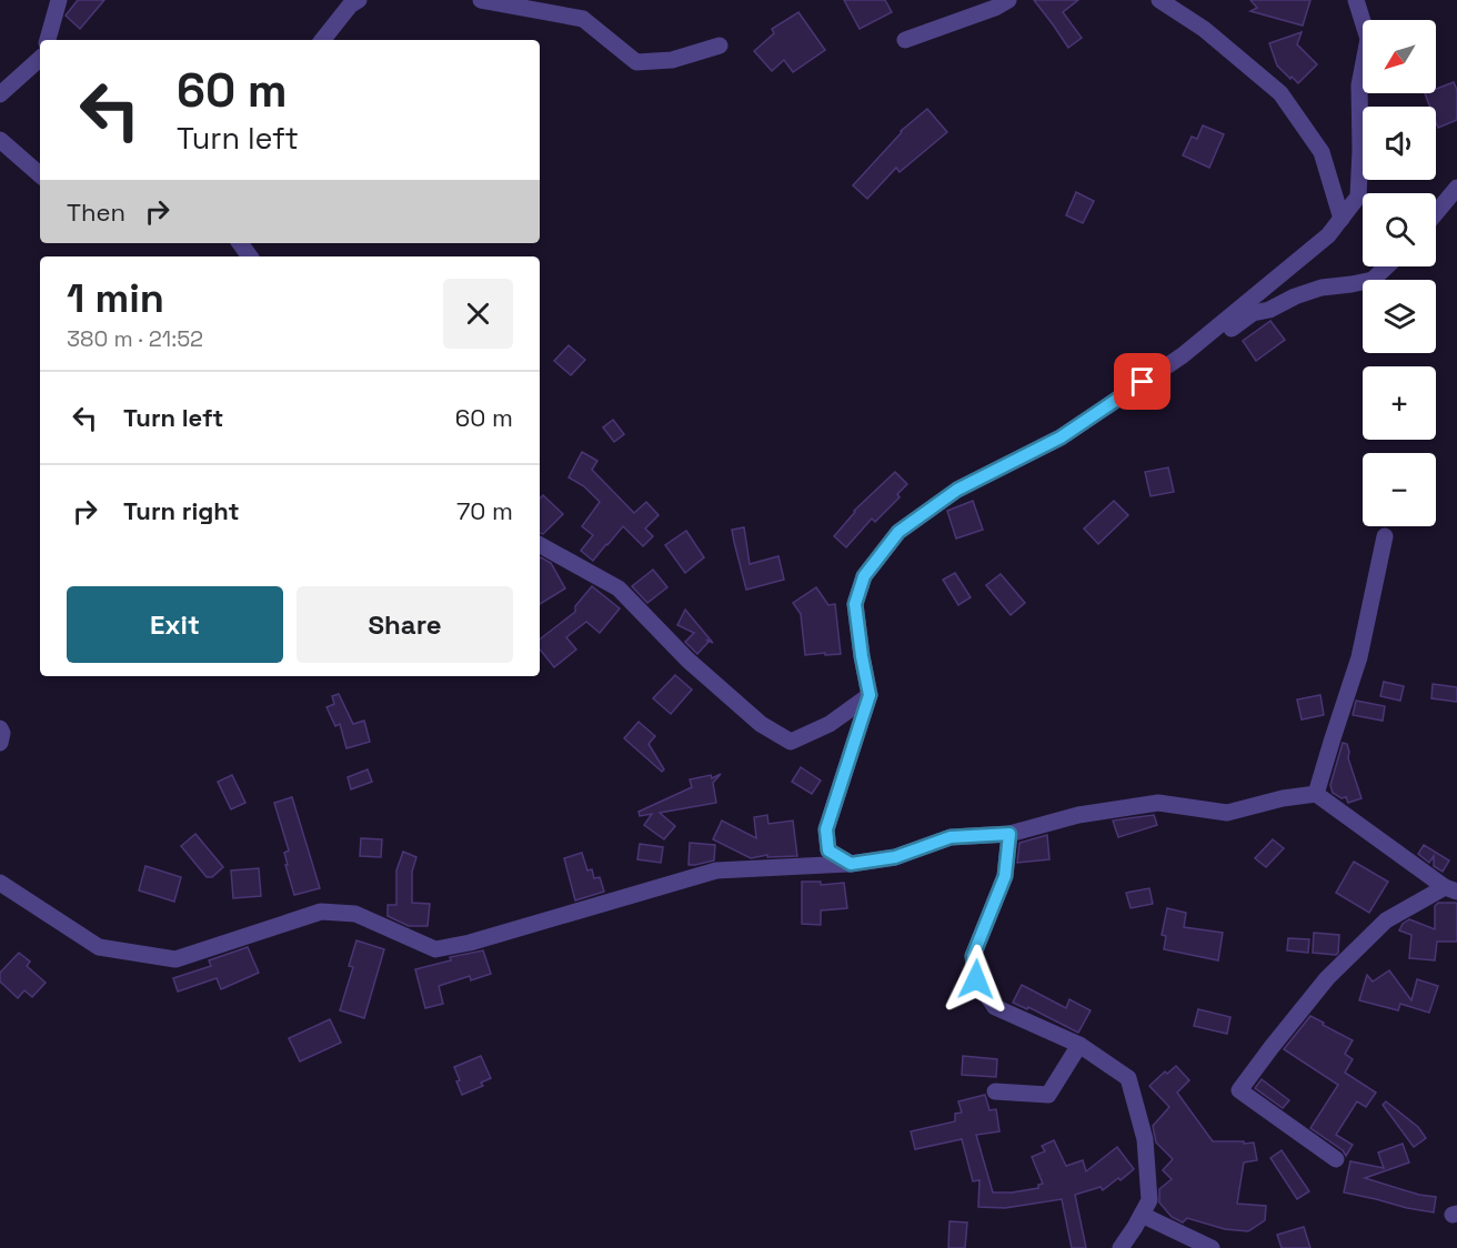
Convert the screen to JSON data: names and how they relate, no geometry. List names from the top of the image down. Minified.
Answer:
{"north":"bottom left","page":{"map_buttons":["+","−"],"turn":["60 m","Turn left"],"then":"Then","heading":["1 min","380 m · 21:52"],"list":[{"name":"Turn left","value":"60 m"},{"name":"Turn right","value":"70 m"}],"buttons":["Exit","Share"]}}
